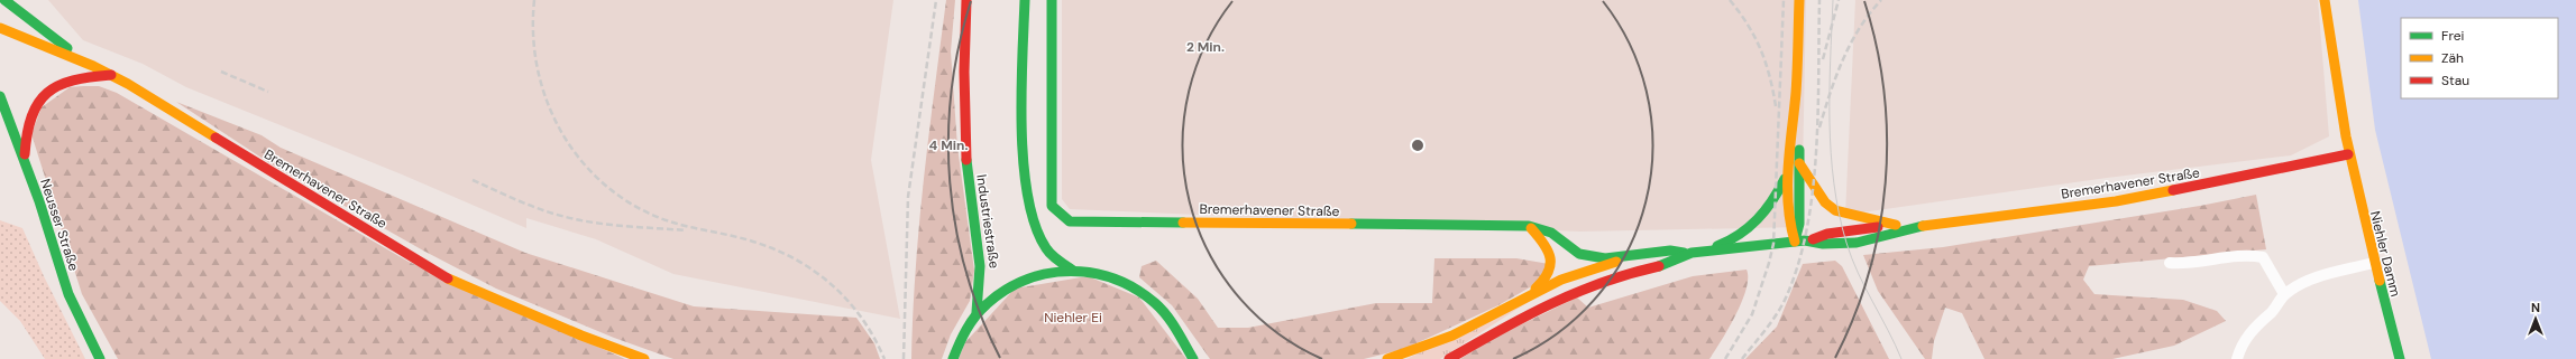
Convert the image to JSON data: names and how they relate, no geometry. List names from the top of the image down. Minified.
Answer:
{"streets":{"main road":["Bremerhavener Straße","Industriestraße","Neusser Straße","Niehler Damm"]},"crossings":[["Bremerhavener Straße","Niehler Damm"]],"parks":["Niehler Ei"],"legend":["Frei","Zäh","Stau"],"north":"top","rings":["2 Min.","4 Min."]}
